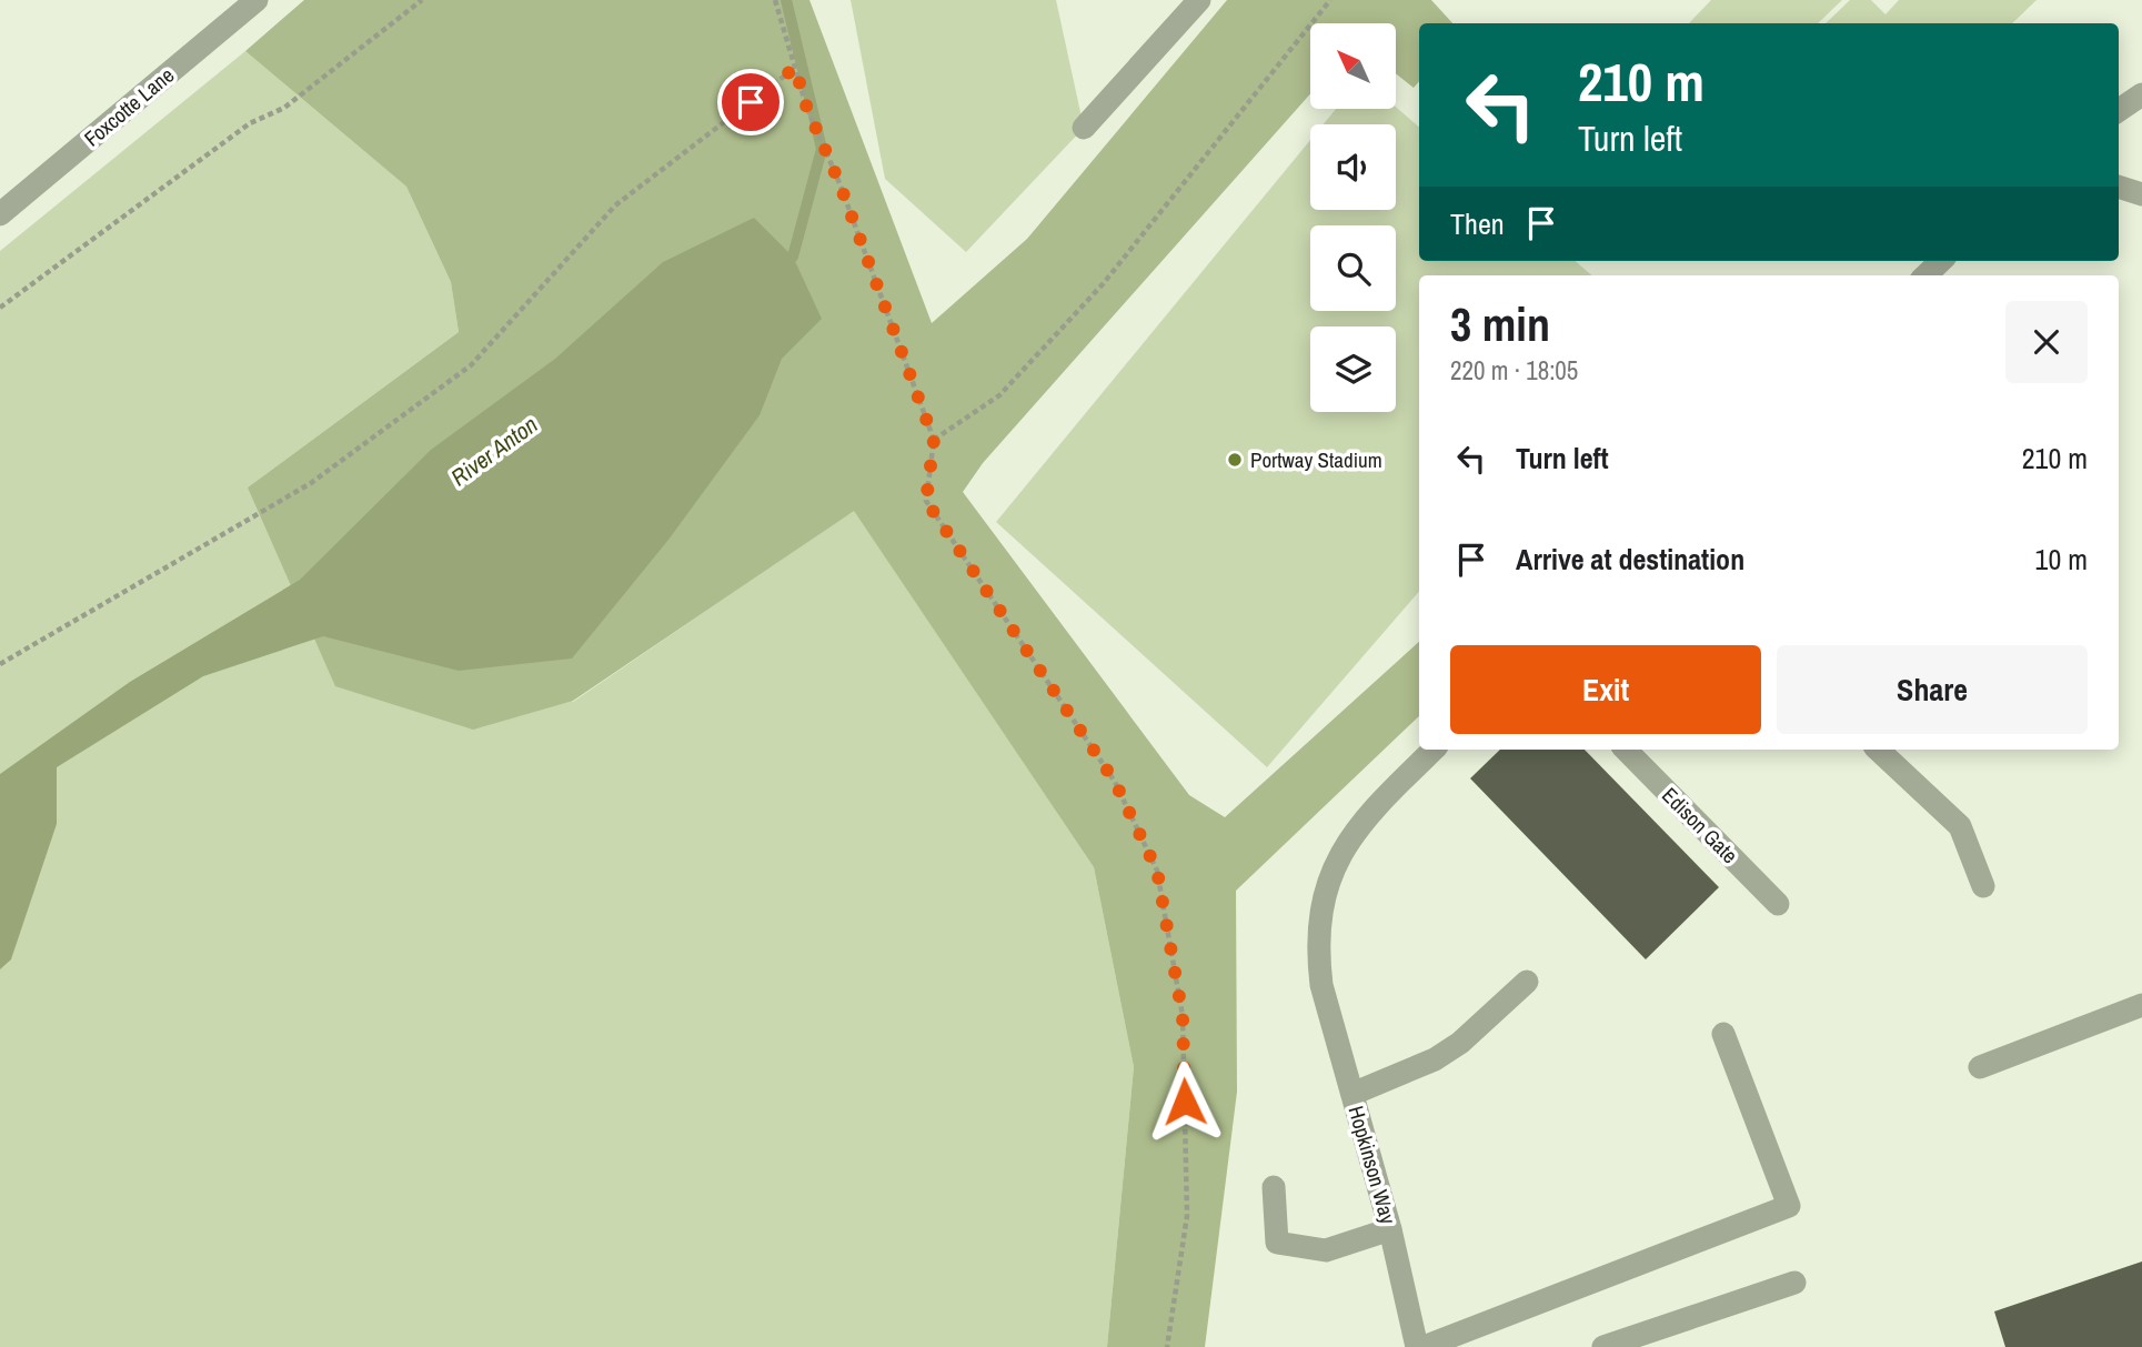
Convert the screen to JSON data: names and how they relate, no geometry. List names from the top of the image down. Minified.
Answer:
{"streets":{"street":["Foxcotte Lane","Edison Gate","Hopkinson Way"]},"water":["River Anton"],"places":["Portway Stadium"],"north":"top left","page":{"turn":["210 m","Turn left"],"then":"Then","heading":["3 min","220 m · 18:05"],"list":[{"name":"Turn left","value":"210 m"},{"name":"Arrive at destination","value":"10 m"}],"buttons":["Exit","Share"]}}
